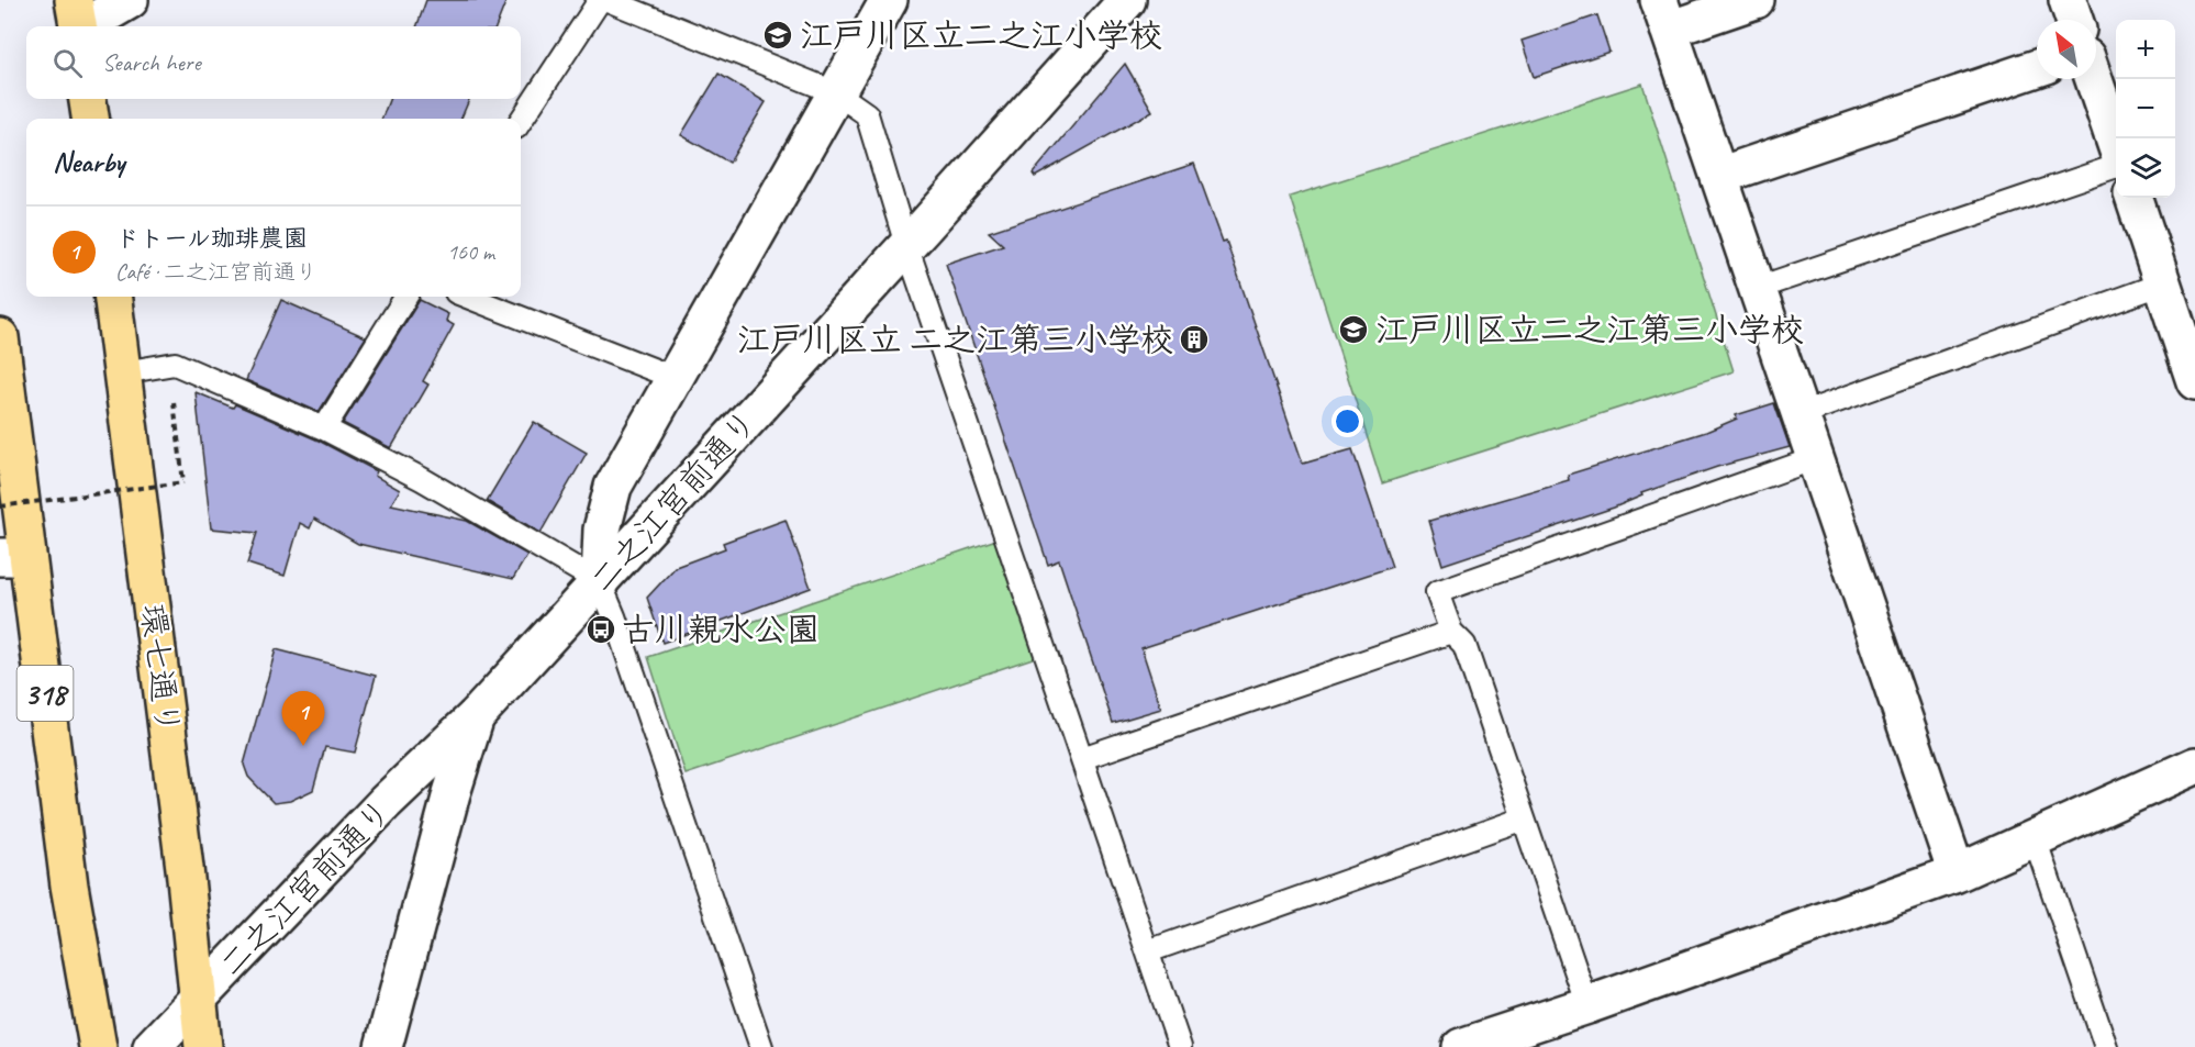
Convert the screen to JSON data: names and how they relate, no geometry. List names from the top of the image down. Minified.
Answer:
{"streets":{"main road":["環七通り","318"],"street":["二之江宮前通り"]},"crossings":[["二之江宮前通り","環七通り"]],"places":{"school or university":["江戸川区立二之江小学校","江戸川区立二之江第三小学校"],"building":["江戸川区立 二之江第三小学校"],"bus stop":["古川親水公園"]},"north":"top left","page":{"map_buttons":["+","−"],"search":"Search here","heading":"Nearby","list":[{"mark":"1","name":"ドトール珈琲農園","note":"Café · 二之江宮前通り","value":"160 m"}],"pins":"1"}}
